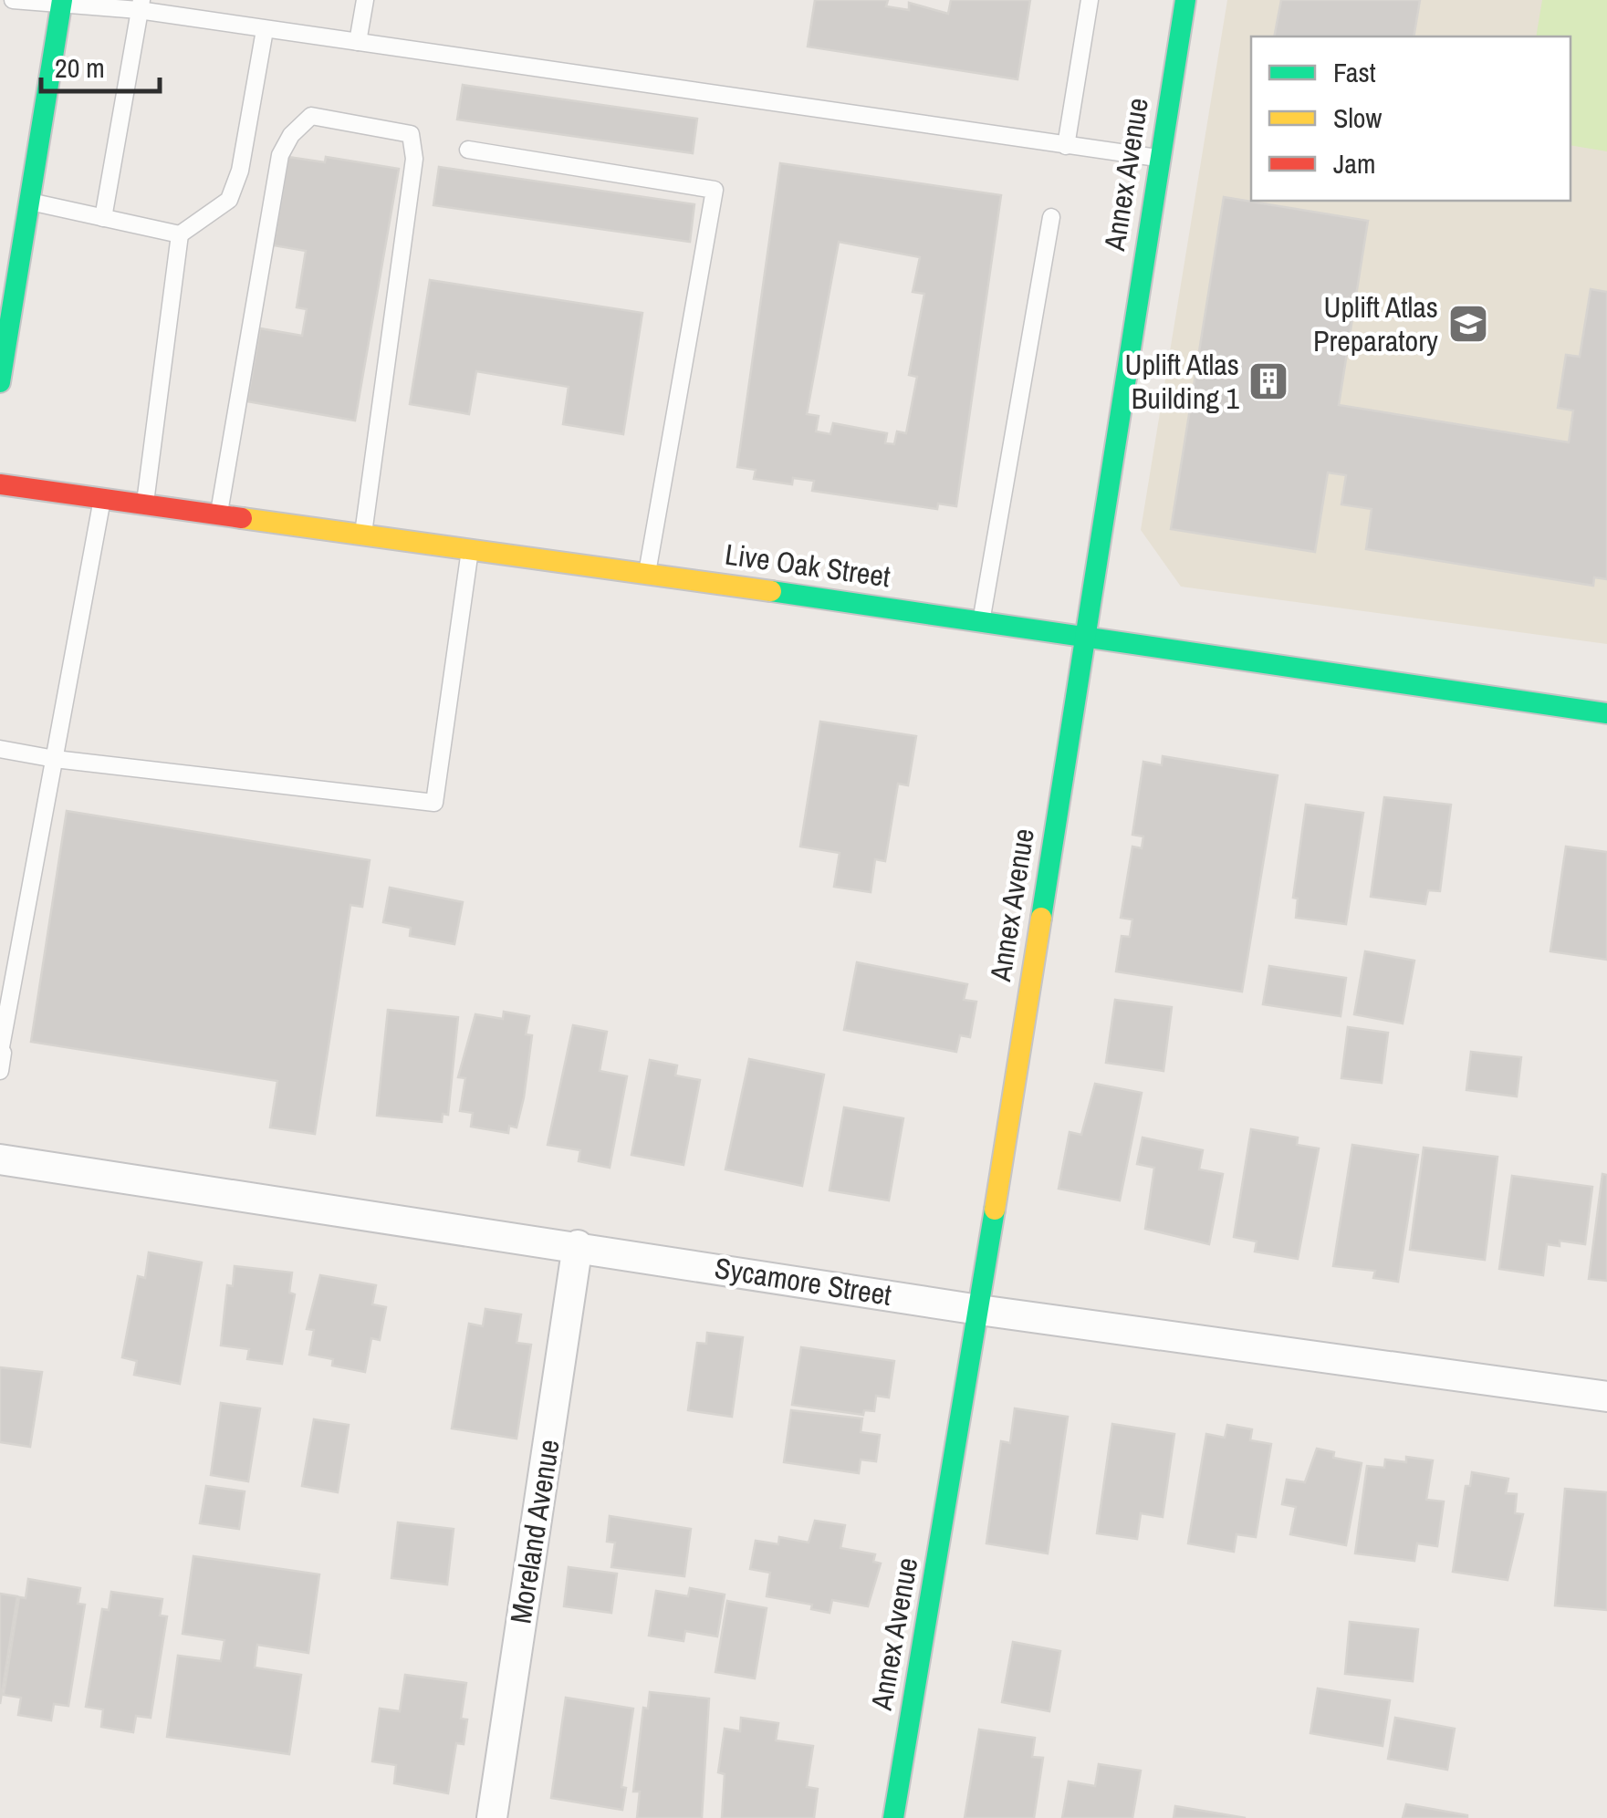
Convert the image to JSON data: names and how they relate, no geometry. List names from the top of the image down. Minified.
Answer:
{"streets":{"street":["Annex Avenue","Live Oak Street","Sycamore Street","Moreland Avenue"]},"crossings":[["Annex Avenue","Live Oak Street"],["Annex Avenue","Sycamore Street"],["Sycamore Street","Moreland Avenue"]],"places":{"school or university":["Uplift Atlas Preparatory"],"building":["Uplift Atlas Building 1"]},"legend":["Fast","Slow","Jam"],"scale_bar":"20 m"}
